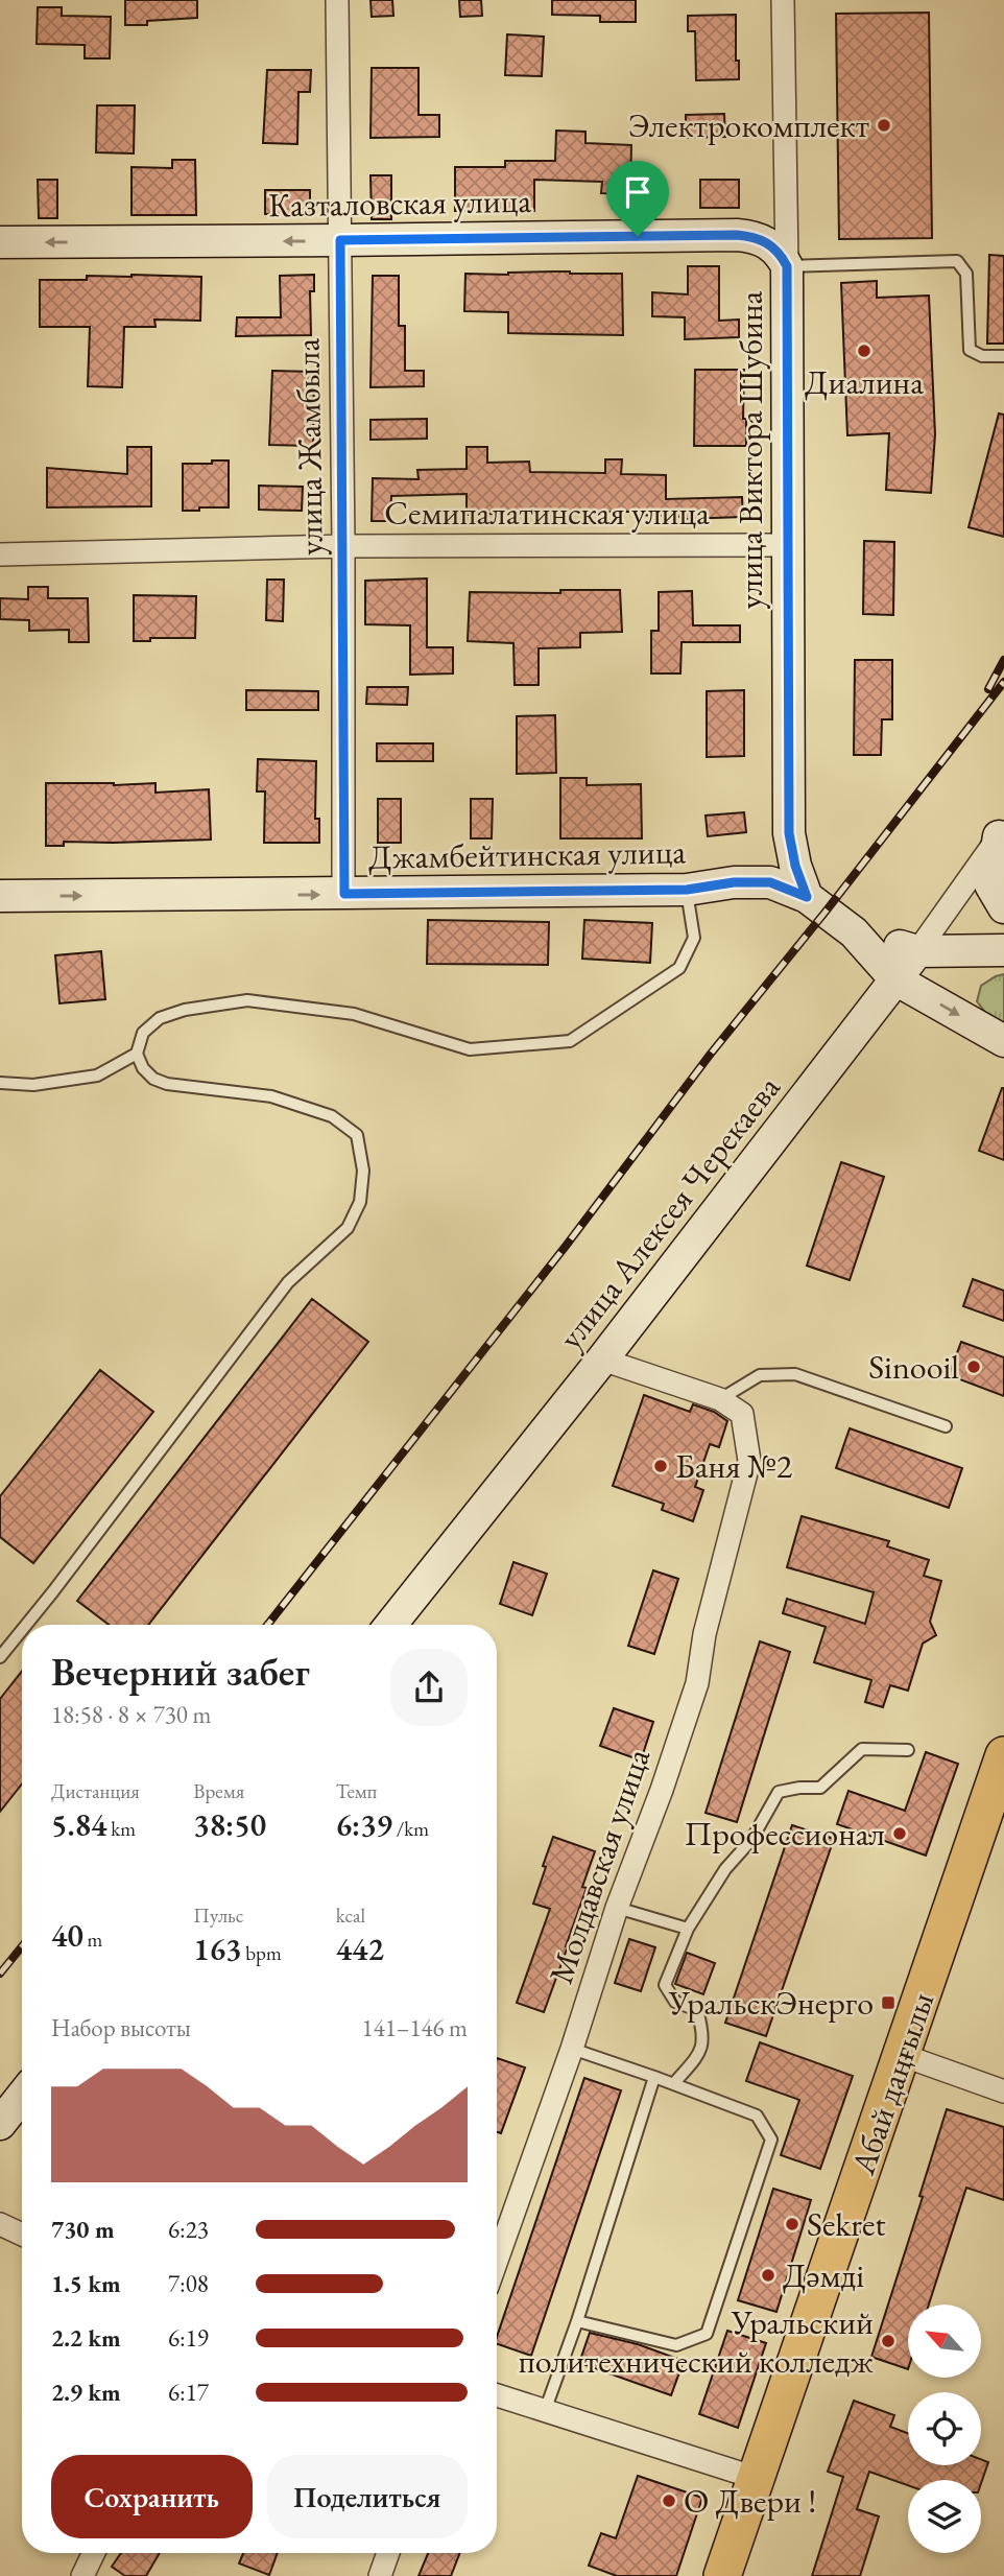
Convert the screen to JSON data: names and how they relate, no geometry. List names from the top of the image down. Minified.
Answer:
{"streets":{"main road":["Абай даңғылы"],"street":["Казталовская улица","улица Жамбыла","улица Виктора Шубина","Семипалатинская улица","Джамбейтинская улица","улица Алексея Черекаева","Молдавская улица"]},"crossings":[["Казталовская улица","улица Жамбыла"],["Казталовская улица","улица Виктора Шубина"],["улица Жамбыла","Семипалатинская улица"],["улица Жамбыла","Джамбейтинская улица"],["улица Виктора Шубина","Семипалатинская улица"],["улица Виктора Шубина","Джамбейтинская улица"],["Джамбейтинская улица","улица Алексея Черекаева"]],"one_way":["Казталовская улица","Джамбейтинская улица"],"places":{"other":["Электрокомплект","Диалина","Sinooil","Баня №2","Профессионал","Sekret","Дəмді","Уральский политехнический колледж","О Двери !"],"transit":["УральскЭнерго"]},"north":"top left","page":{"heading":["Вечерний забег","18:58 · 8 × 730 m"],"stats":[["Дистанция","5.84 km"],["Время","38:50"],["Темп","6:39 /km"],["40 m"],["Пульс","163 bpm"],["kcal","442"]],"chart":["Набор высоты","141–146 m"],"list":[{"name":"730 m","note":"6:23"},{"name":"1.5 km","note":"7:08"},{"name":"2.2 km","note":"6:19"},{"name":"2.9 km","note":"6:17"}],"buttons":["Сохранить","Поделиться"]}}
